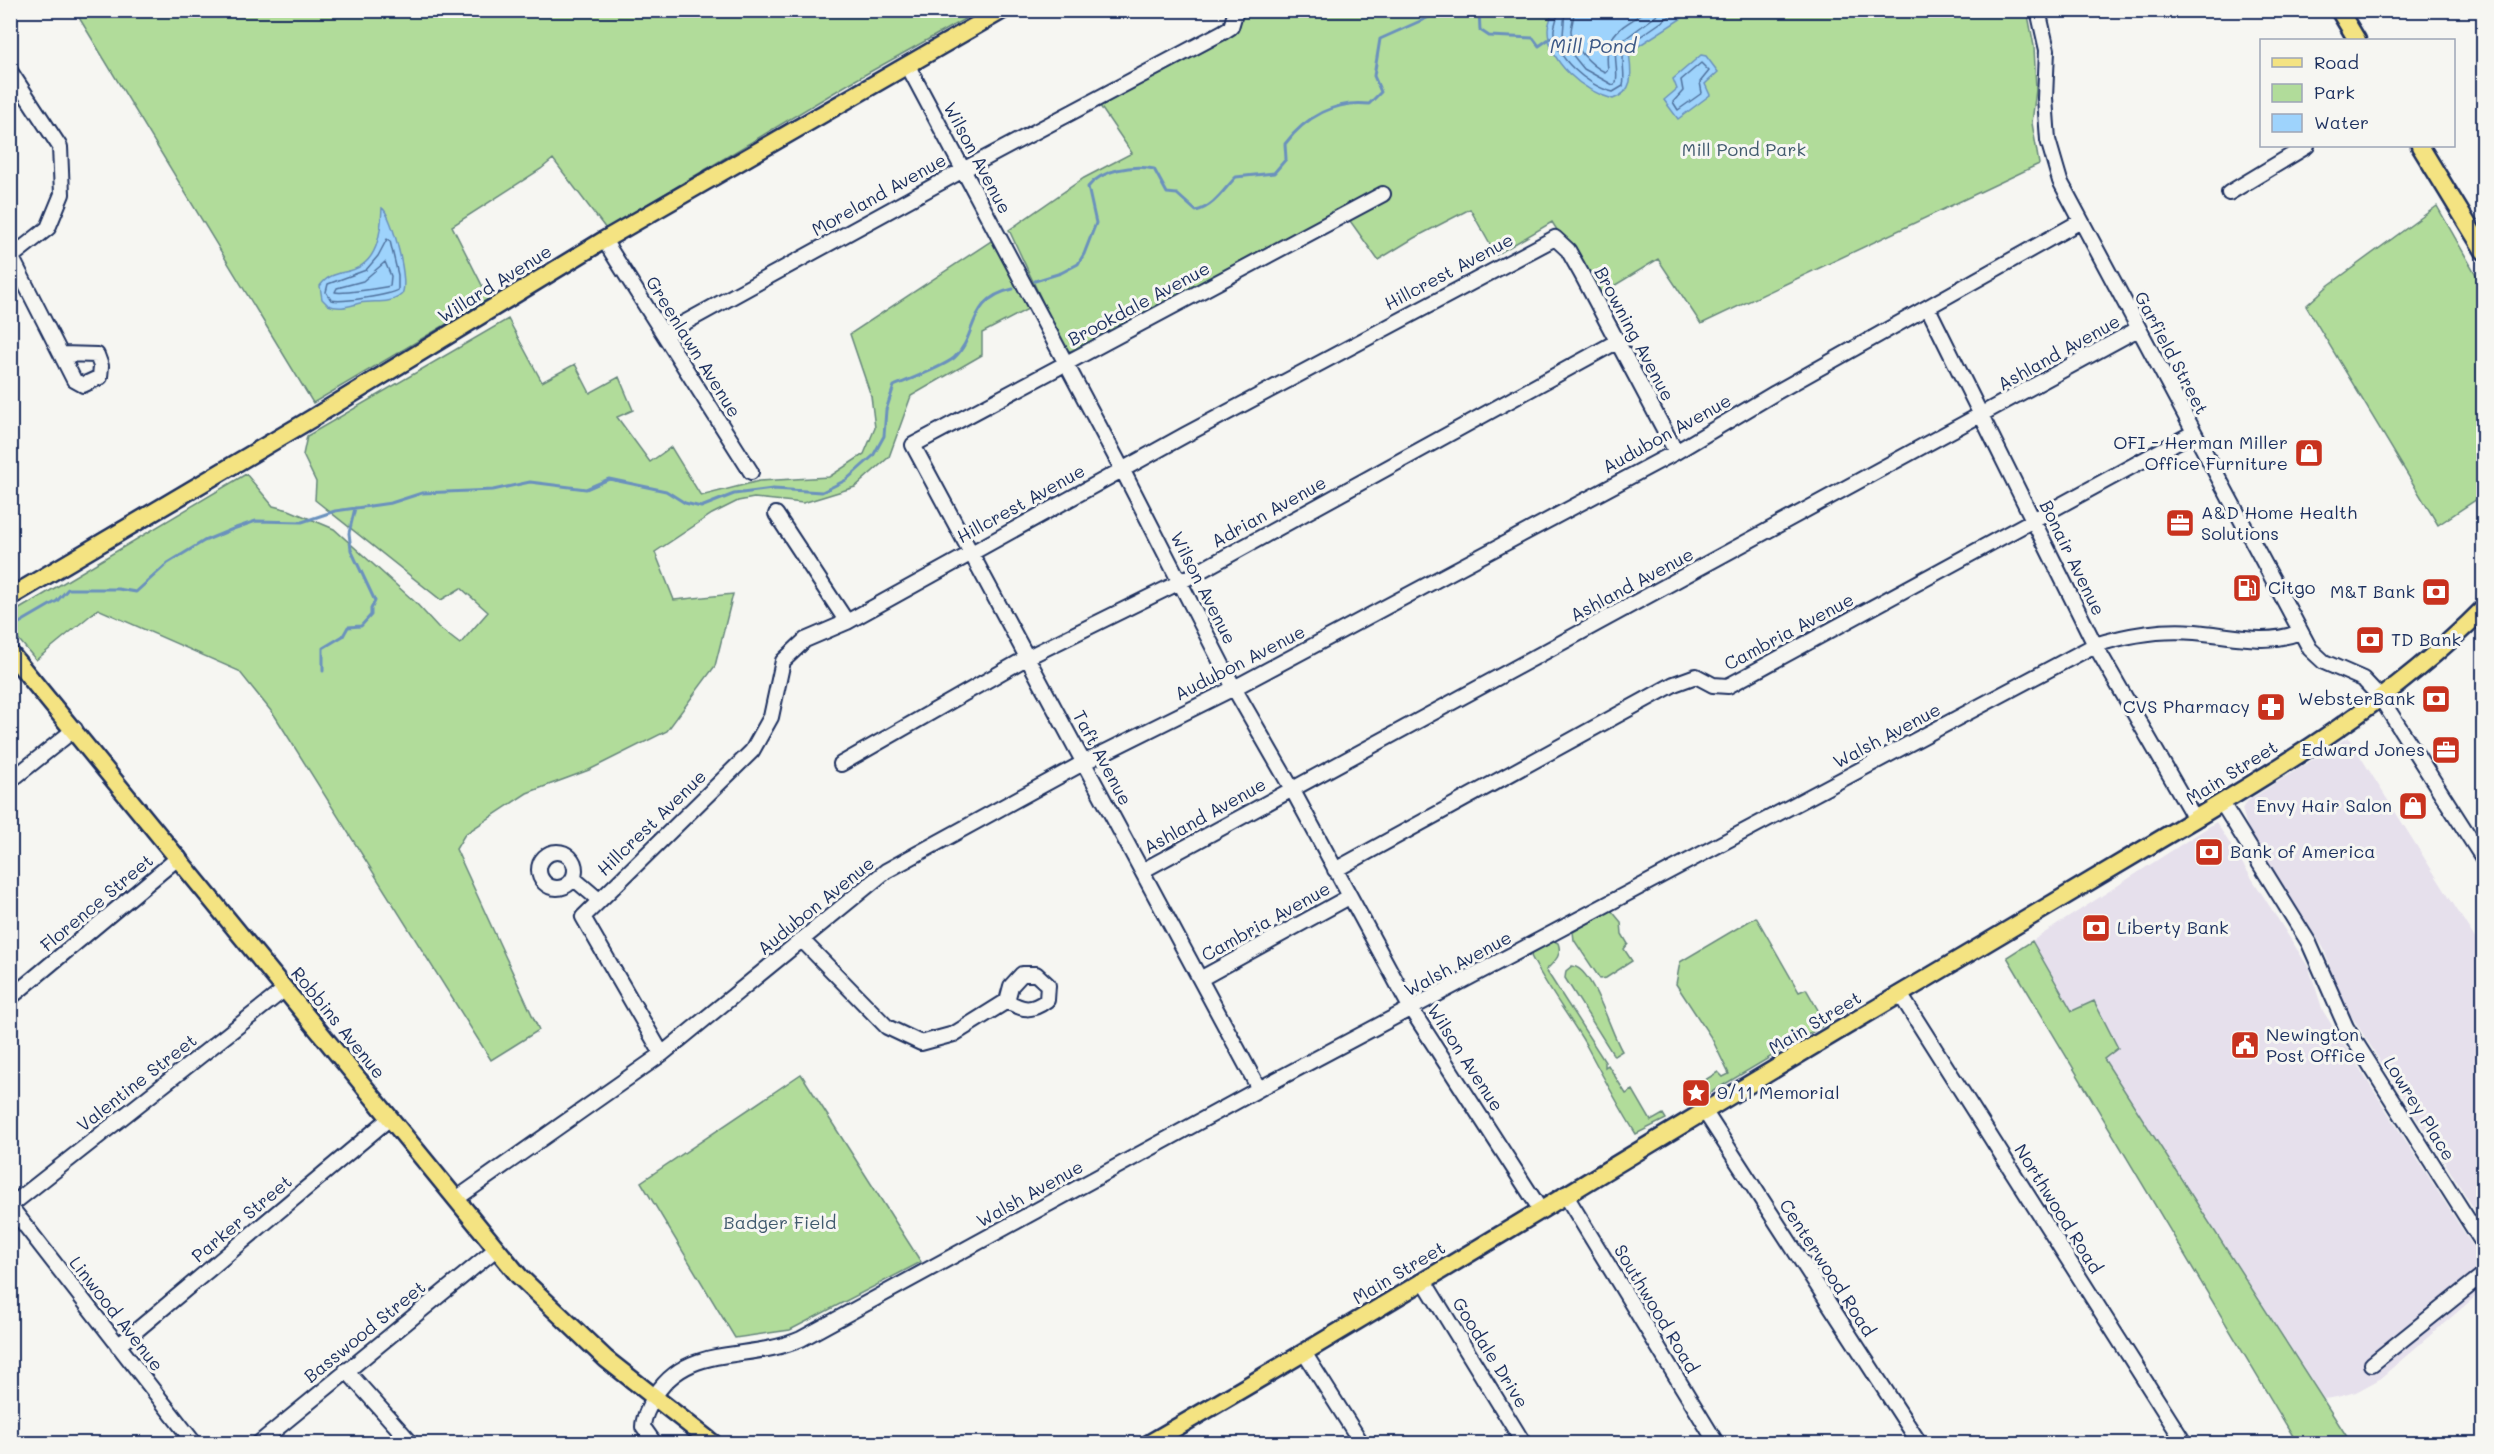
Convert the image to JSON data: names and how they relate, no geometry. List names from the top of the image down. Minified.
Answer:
{"streets":{"main road":["Willard Avenue","Main Street","Robbins Avenue"],"street":["Wilson Avenue","Moreland Avenue","Hillcrest Avenue","Brookdale Avenue","Browning Avenue","Greenlawn Avenue","Ashland Avenue","Garfield Street","Audubon Avenue","Adrian Avenue","Bonair Avenue","Cambria Avenue","Walsh Avenue","Taft Avenue","Florence Street","Valentine Street","Lowrey Place","Northwood Road","Parker Street","Centerwood Road","Southwood Road","Linwood Avenue","Basswood Street","Goodale Drive"]},"crossings":[["Wilson Avenue","Moreland Avenue"],["Wilson Avenue","Hillcrest Avenue"],["Wilson Avenue","Willard Avenue"],["Wilson Avenue","Brookdale Avenue"],["Wilson Avenue","Ashland Avenue"],["Wilson Avenue","Audubon Avenue"],["Wilson Avenue","Adrian Avenue"],["Wilson Avenue","Cambria Avenue"],["Wilson Avenue","Walsh Avenue"],["Wilson Avenue","Main Street"],["Moreland Avenue","Greenlawn Avenue"],["Hillcrest Avenue","Browning Avenue"],["Hillcrest Avenue","Audubon Avenue"],["Hillcrest Avenue","Taft Avenue"],["Willard Avenue","Greenlawn Avenue"],["Brookdale Avenue","Taft Avenue"],["Browning Avenue","Audubon Avenue"],["Browning Avenue","Adrian Avenue"],["Ashland Avenue","Garfield Street"],["Ashland Avenue","Bonair Avenue"],["Ashland Avenue","Taft Avenue"],["Garfield Street","Audubon Avenue"],["Garfield Street","Cambria Avenue"],["Garfield Street","Walsh Avenue"],["Garfield Street","Main Street"],["Audubon Avenue","Bonair Avenue"],["Audubon Avenue","Taft Avenue"],["Audubon Avenue","Robbins Avenue"],["Adrian Avenue","Taft Avenue"],["Bonair Avenue","Cambria Avenue"],["Bonair Avenue","Walsh Avenue"],["Bonair Avenue","Main Street"],["Cambria Avenue","Taft Avenue"],["Walsh Avenue","Taft Avenue"],["Walsh Avenue","Robbins Avenue"],["Main Street","Lowrey Place"],["Main Street","Northwood Road"],["Main Street","Centerwood Road"],["Main Street","Southwood Road"],["Main Street","Goodale Drive"],["Florence Street","Robbins Avenue"],["Robbins Avenue","Valentine Street"],["Robbins Avenue","Parker Street"],["Robbins Avenue","Basswood Street"],["Valentine Street","Linwood Avenue"],["Parker Street","Linwood Avenue"]],"water":["Mill Pond"],"parks":["Mill Pond Park","Badger Field"],"places":{"shop":["OFI - Herman Miller Office Furniture","Envy Hair Salon"],"office":["A&D Home Health Solutions","Edward Jones"],"fuel station":["Citgo"],"bank":["M&T Bank","TD Bank","WebsterBank","Bank of America","Liberty Bank"],"pharmacy":["CVS Pharmacy"],"public building":["Newington Post Office"],"place":["9/11 Memorial"]},"legend":["Road","Park","Water"]}
